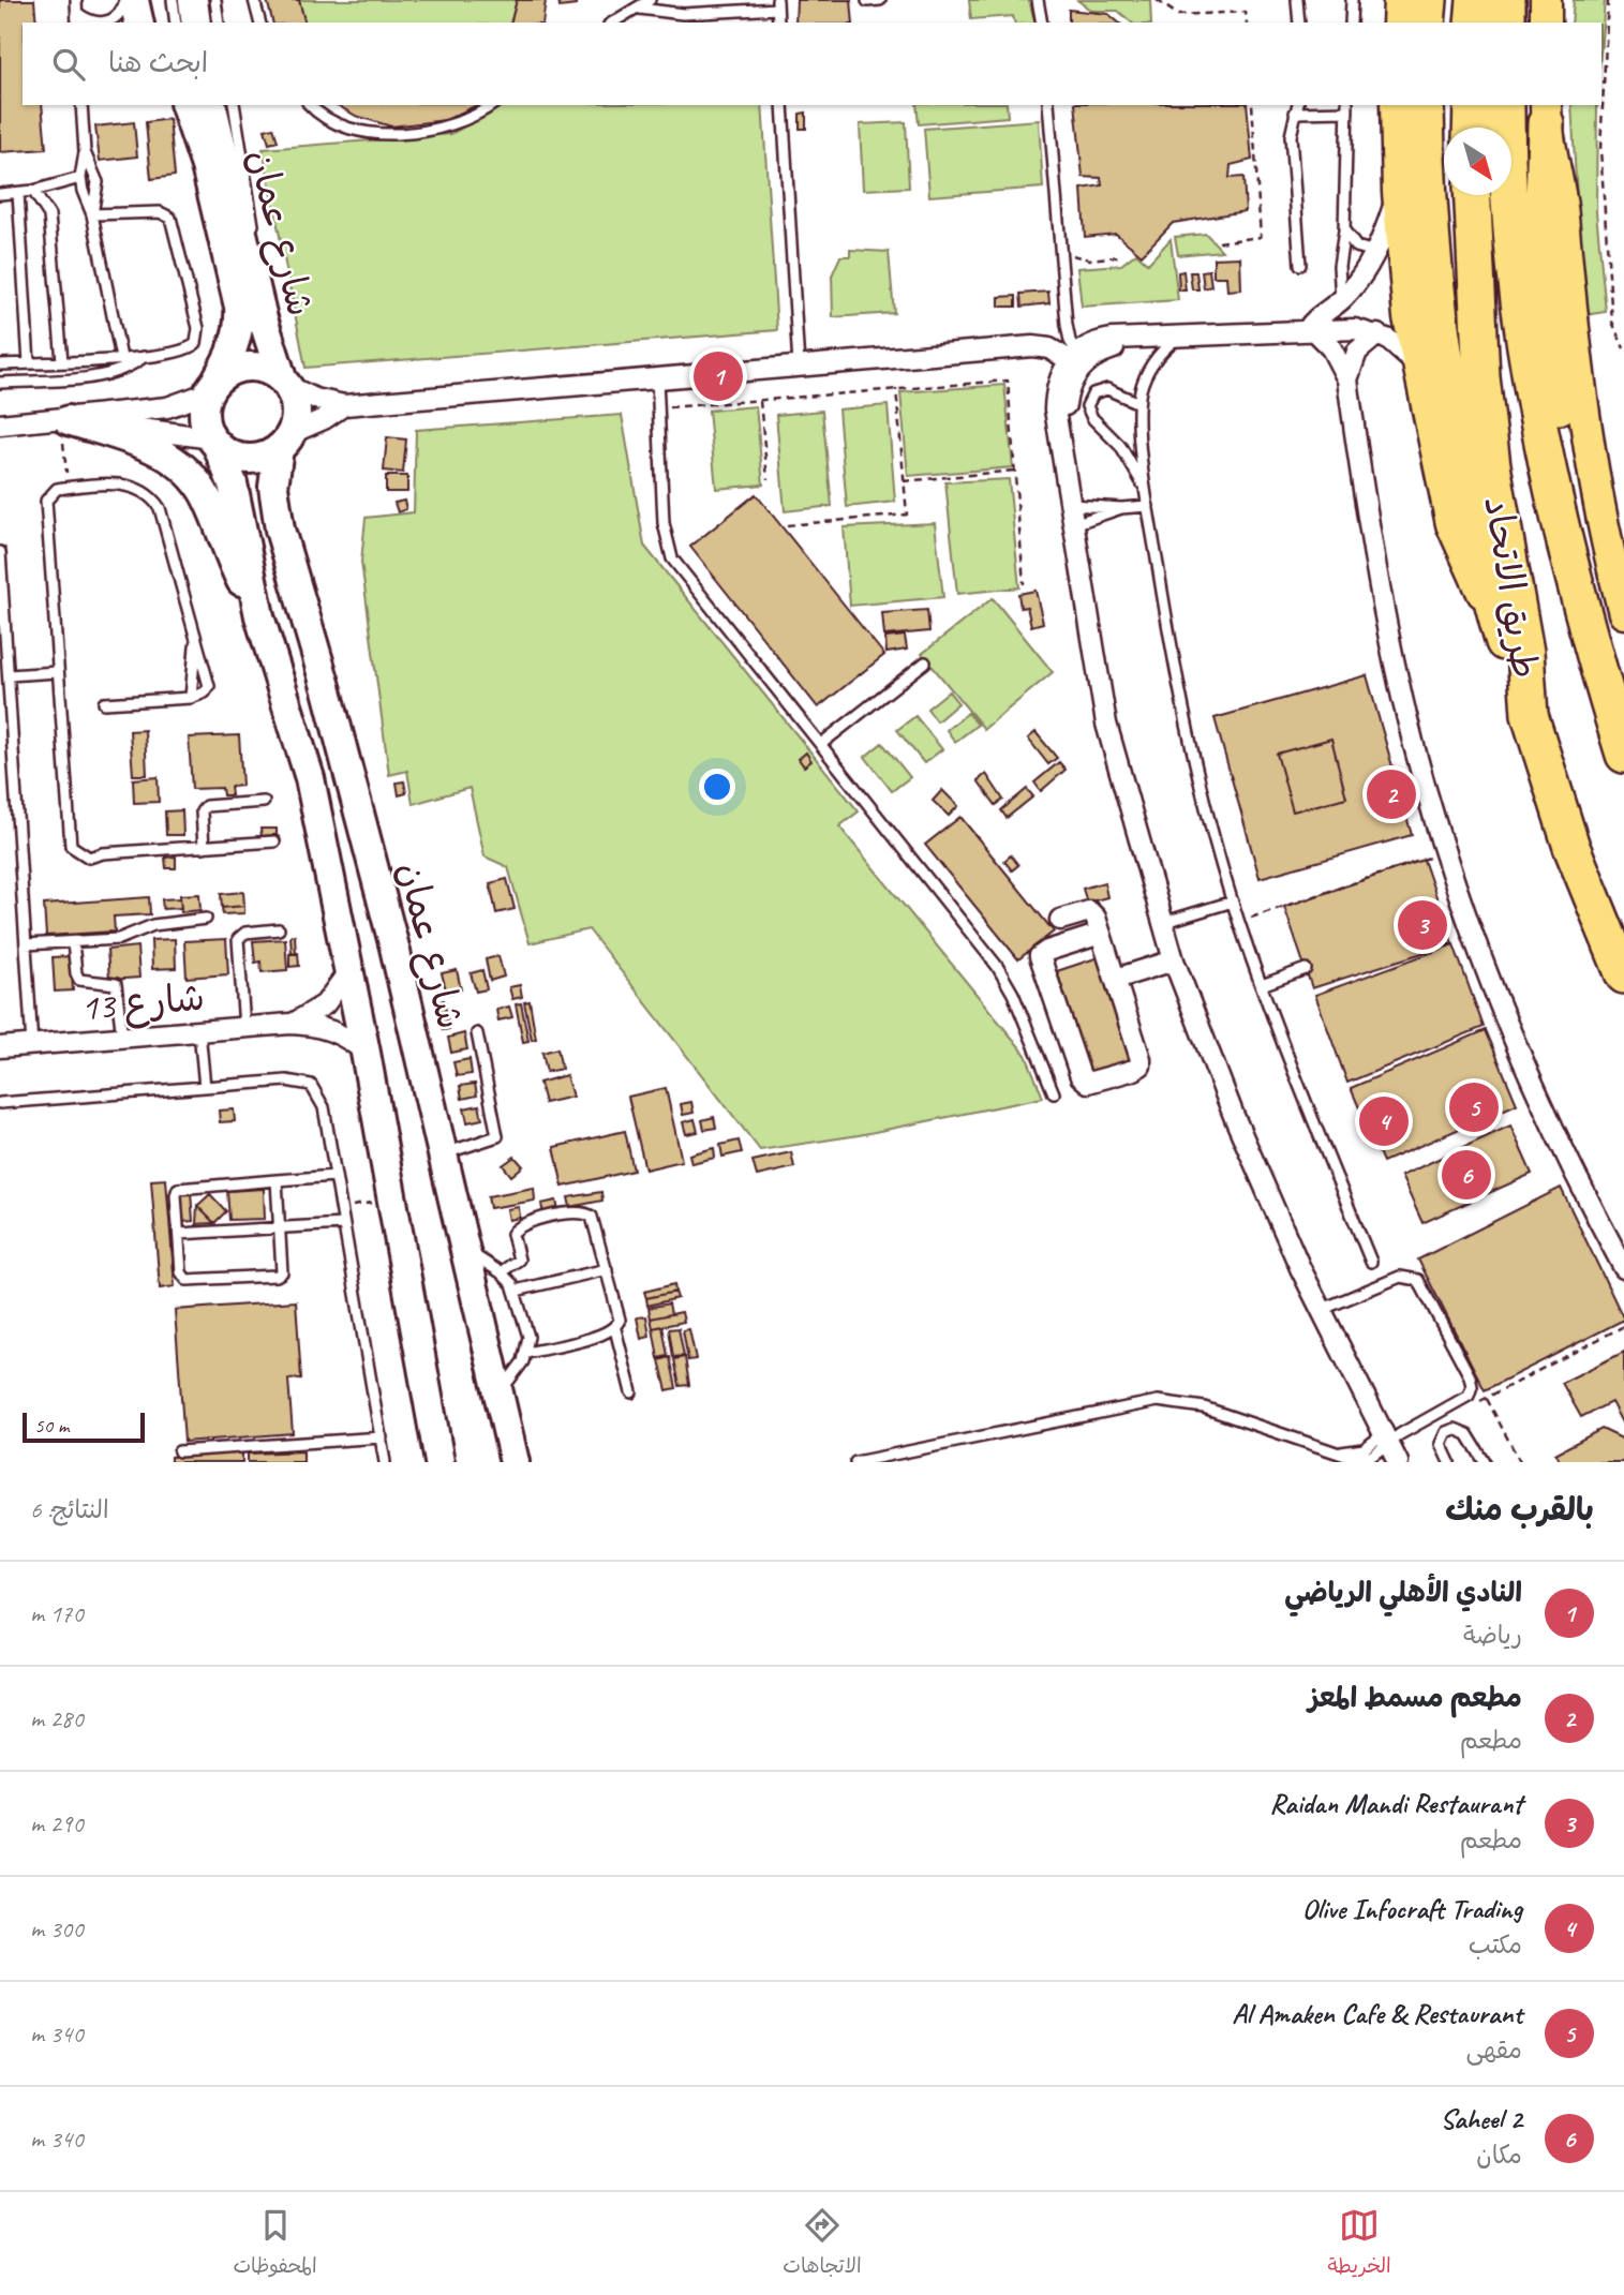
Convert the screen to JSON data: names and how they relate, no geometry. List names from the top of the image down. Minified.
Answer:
{"streets":{"highway":["طريق الاتحاد"],"street":["شارع عمان","شارع 13"]},"scale_bar":"50 m","north":"bottom right","page":{"search":"ابحث هنا","pins":["1","2","3","5","4","6"],"scale":"50 m","heading":["بالقرب منك","النتائج: 6"],"list":[{"mark":"1","name":"النادي الأهلي الرياضي","note":"رياضة","value":"170 m"},{"mark":"2","name":"مطعم مسمط المعز","note":"مطعم","value":"280 m"},{"mark":"3","name":"Raidan Mandi Restaurant","note":"مطعم","value":"290 m"},{"mark":"4","name":"Olive Infocraft Trading","note":"مكتب","value":"300 m"},{"mark":"5","name":"Al Amaken Cafe & Restaurant","note":"مقهى","value":"340 m"},{"mark":"6","name":"Saheel 2","note":"مكان","value":"340 m"}],"nav":["الخريطة","الاتجاهات","المحفوظات"]}}
